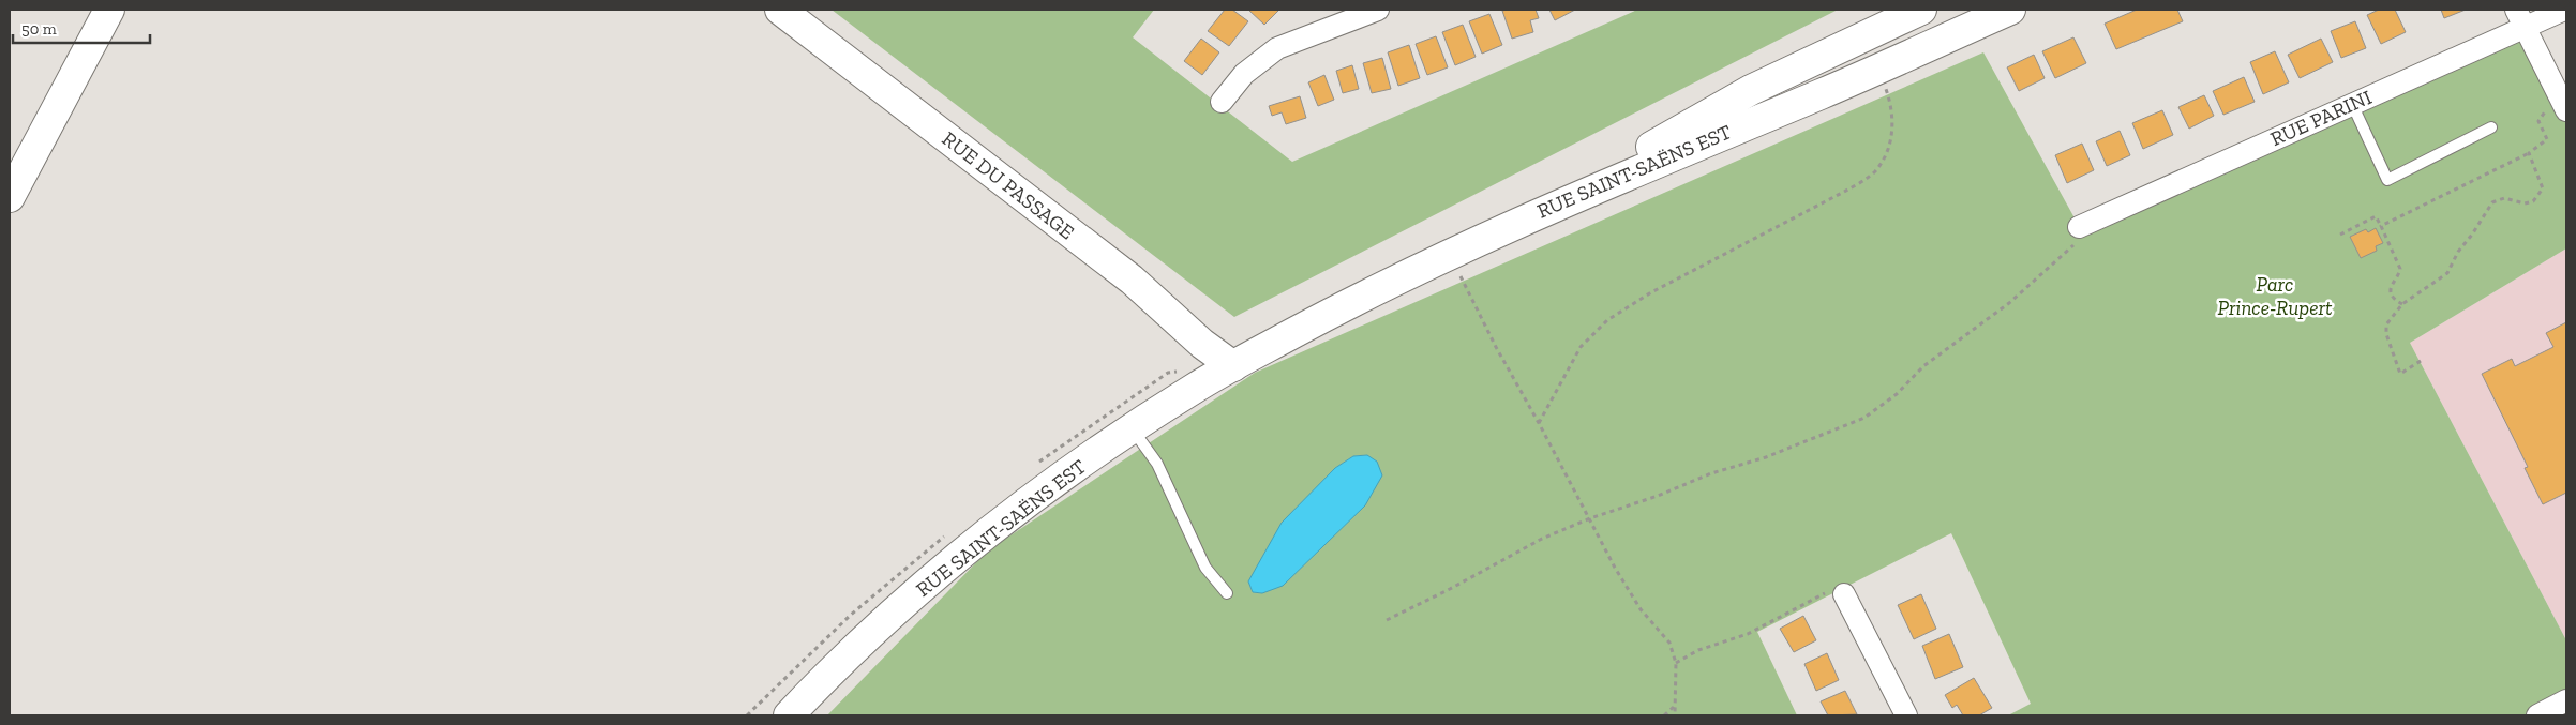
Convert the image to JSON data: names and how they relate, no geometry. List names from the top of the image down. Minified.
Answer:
{"streets":{"main road":["RUE SAINT-SAËNS EST","RUE DU PASSAGE"],"street":["RUE PARINI"]},"crossings":[["RUE SAINT-SAËNS EST","RUE DU PASSAGE"]],"parks":["Parc Prince-Rupert"],"scale_bar":"50 m"}
